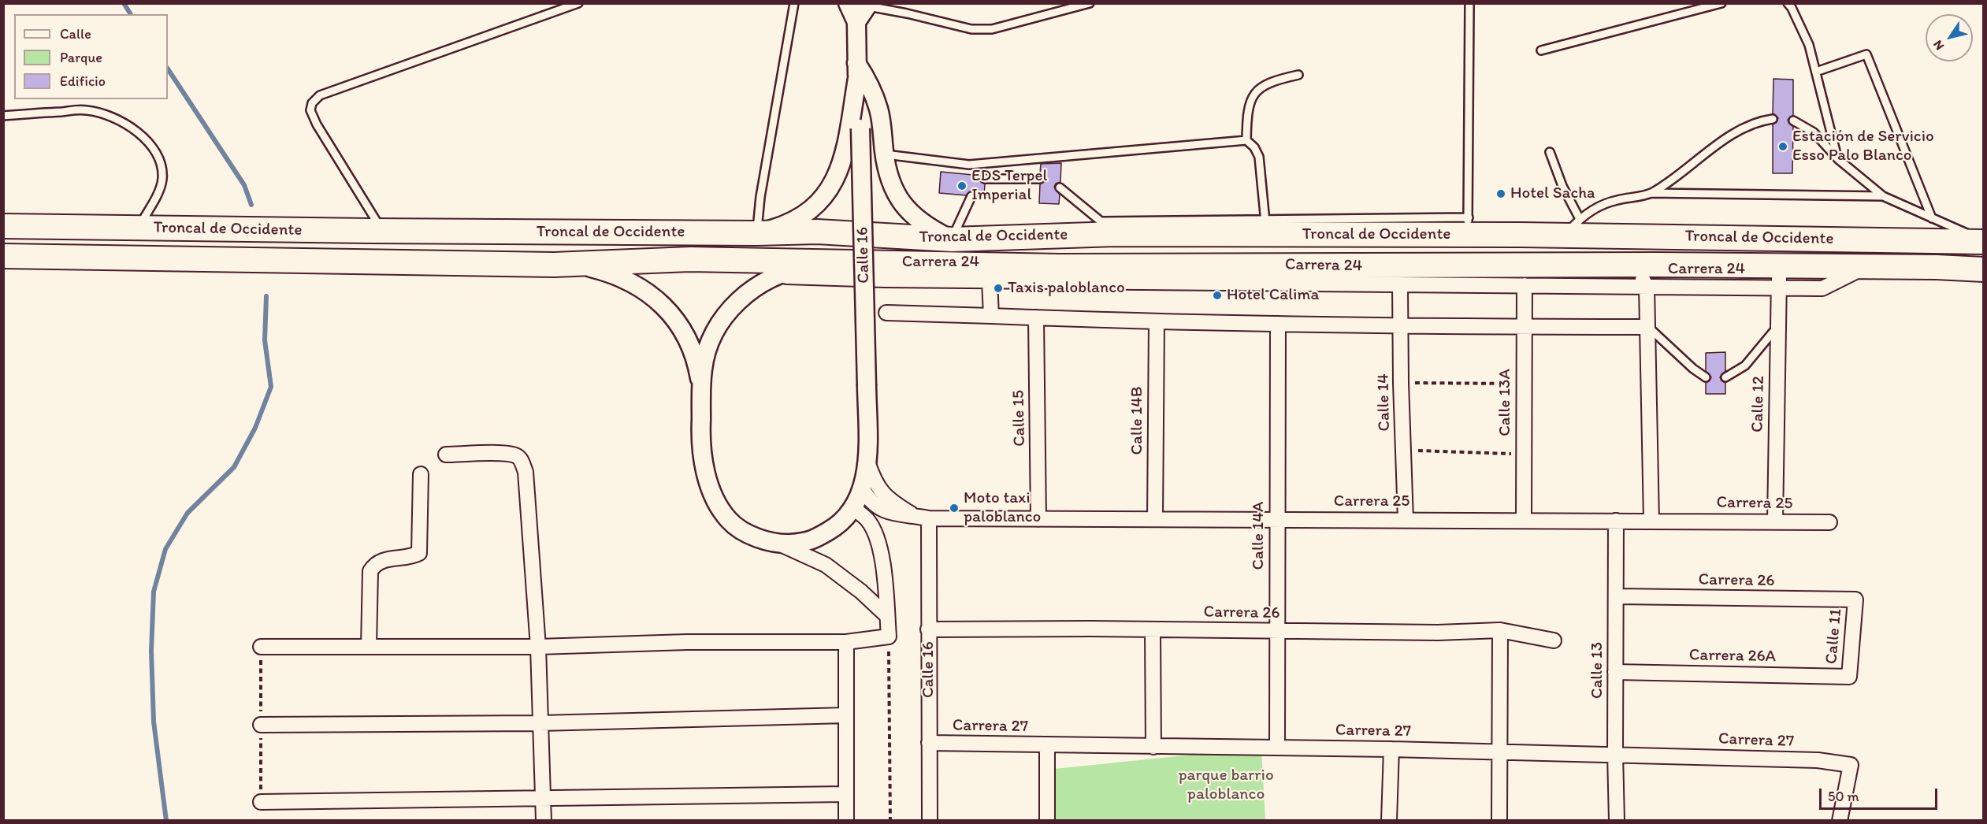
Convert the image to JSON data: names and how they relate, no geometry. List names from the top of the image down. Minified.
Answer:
{"streets":{"highway":["Troncal de Occidente"],"street":["Calle 16","Carrera 24","Calle 14","Calle 13A","Calle 12","Calle 15","Calle 14B","Carrera 25","Calle 14A","Carrera 26","Calle 11","Carrera 26A","Calle 13","Carrera 27"]},"crossings":[["Troncal de Occidente","Carrera 24"],["Troncal de Occidente","Calle 12"],["Calle 16","Carrera 25"],["Calle 16","Carrera 26"],["Calle 16","Carrera 27"],["Carrera 24","Calle 14"],["Carrera 24","Calle 13A"],["Carrera 24","Calle 12"],["Calle 14","Carrera 25"],["Calle 13A","Carrera 25"],["Calle 12","Carrera 25"],["Calle 15","Carrera 25"],["Calle 14B","Carrera 25"],["Carrera 25","Calle 14A"],["Carrera 25","Calle 13"],["Calle 14A","Carrera 26"],["Calle 14A","Carrera 27"],["Carrera 26","Calle 11"],["Carrera 26","Calle 13"],["Calle 11","Carrera 26A"],["Carrera 26A","Calle 13"],["Calle 13","Carrera 27"]],"parks":["parque barrio paloblanco"],"places":["Estación de Servicio Esso Palo Blanco","EDS Terpel Imperial","Hotel Sacha","Taxis paloblanco","Hotel Calima","Moto taxi paloblanco"],"legend":["Calle","Parque","Edificio"],"scale_bar":"50 m","north":"bottom left"}
